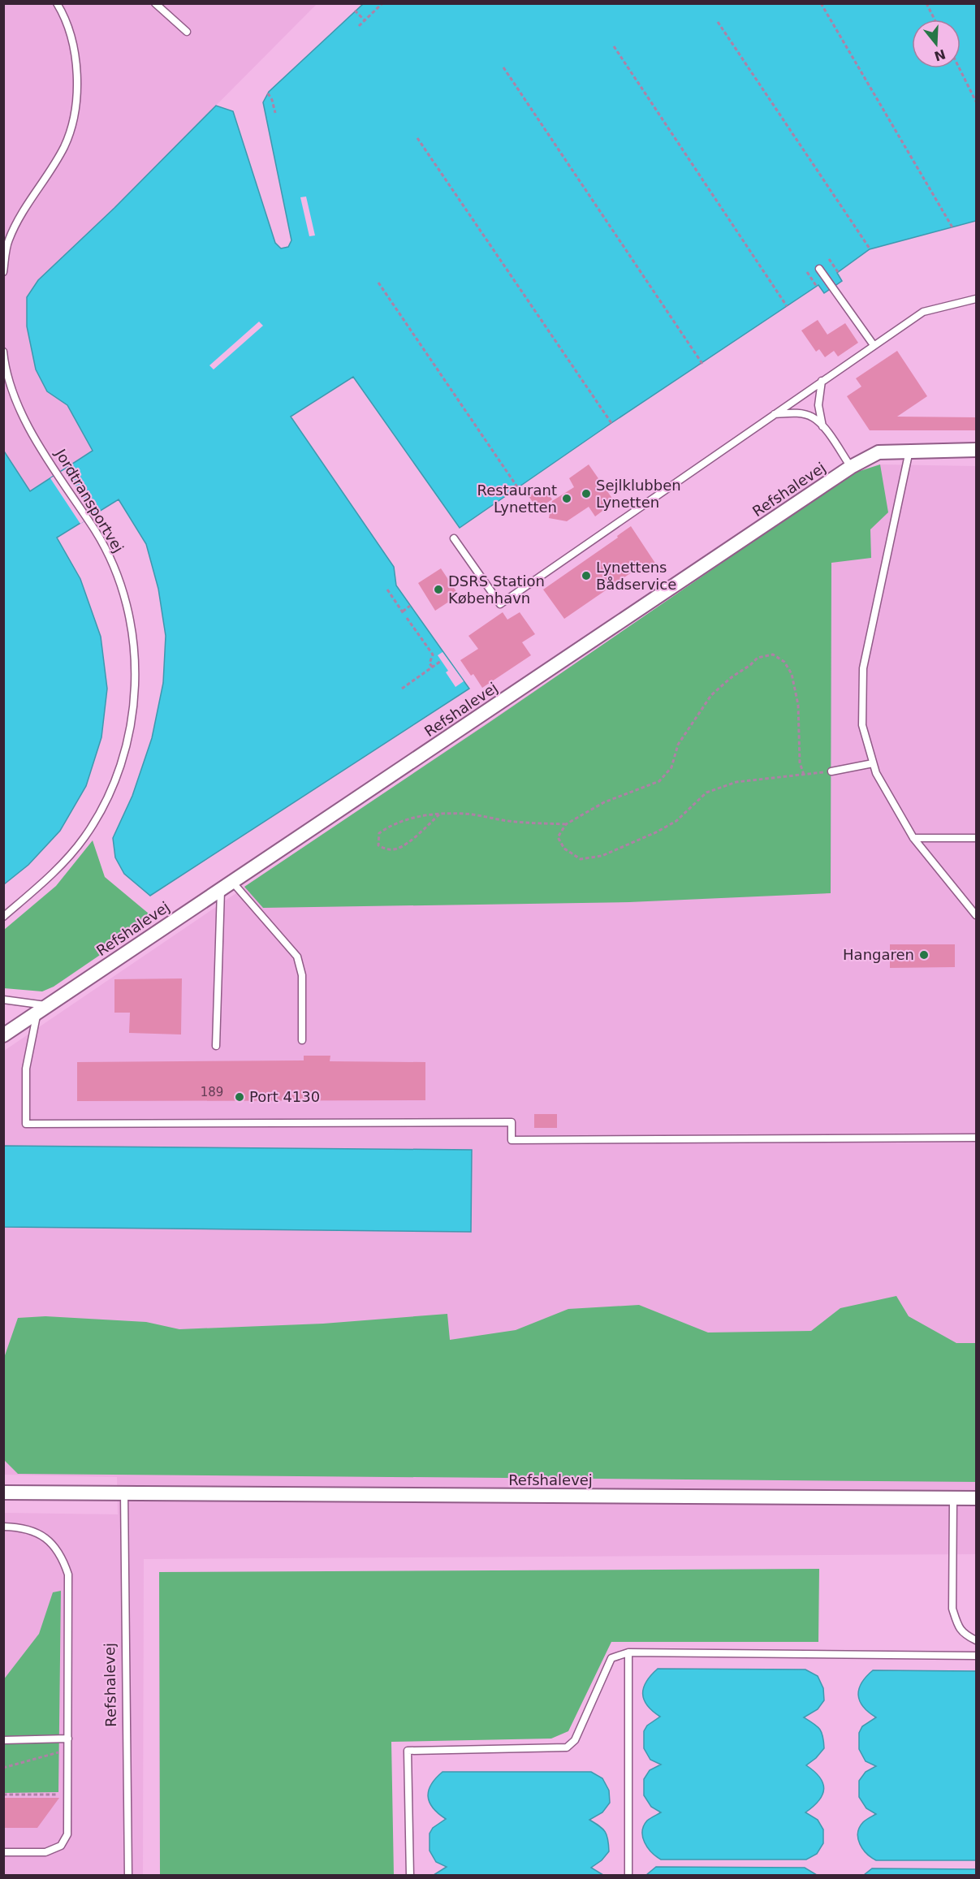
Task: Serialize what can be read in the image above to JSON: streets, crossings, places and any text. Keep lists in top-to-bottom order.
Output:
{
  "streets": {
    "street": ["Refshalevej"],
    "lane": ["Jordtransportvej"]
  },
  "places": [
    "Sejlklubben Lynetten",
    "Restaurant Lynetten",
    "Lynettens Bådservice",
    "DSRS Station København",
    "Hangaren",
    "Port 4130"
  ],
  "house_numbers": ["189"],
  "north": "bottom"
}
